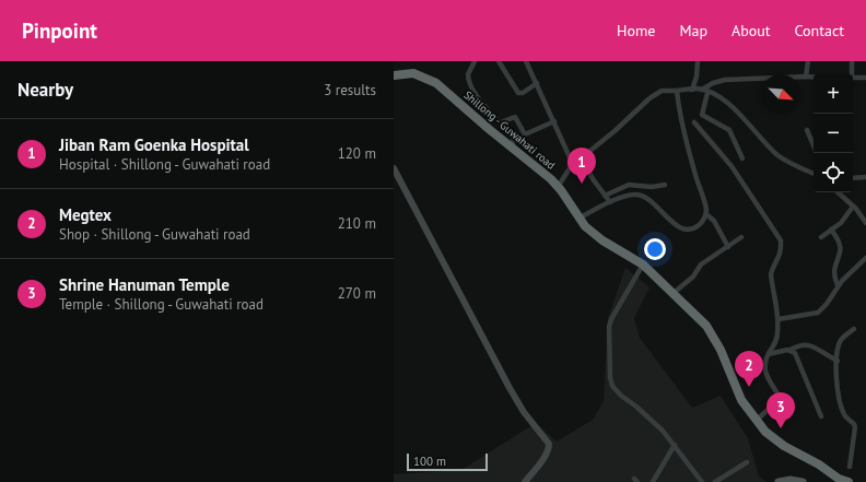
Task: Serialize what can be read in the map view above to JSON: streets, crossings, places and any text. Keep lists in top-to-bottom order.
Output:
{
  "streets": {
    "highway": ["Shillong - Guwahati road"]
  },
  "scale_bar": "100 m",
  "north": "bottom right",
  "page": {
    "header": "Pinpoint",
    "nav": [
      "Home",
      "Map",
      "About",
      "Contact"
    ],
    "heading": ["Nearby", "3 results"],
    "map_buttons": ["+", "−"],
    "list": [
      {
        "mark": "1",
        "name": "Jiban Ram Goenka Hospital",
        "note": "Hospital · Shillong - Guwahati road",
        "value": "120 m"
      },
      {
        "mark": "2",
        "name": "Megtex",
        "note": "Shop · Shillong - Guwahati road",
        "value": "210 m"
      },
      {
        "mark": "3",
        "name": "Shrine Hanuman Temple",
        "note": "Temple · Shillong - Guwahati road",
        "value": "270 m"
      }
    ],
    "pins": ["1", "2", "3"],
    "scale": "100 m"
  }
}
